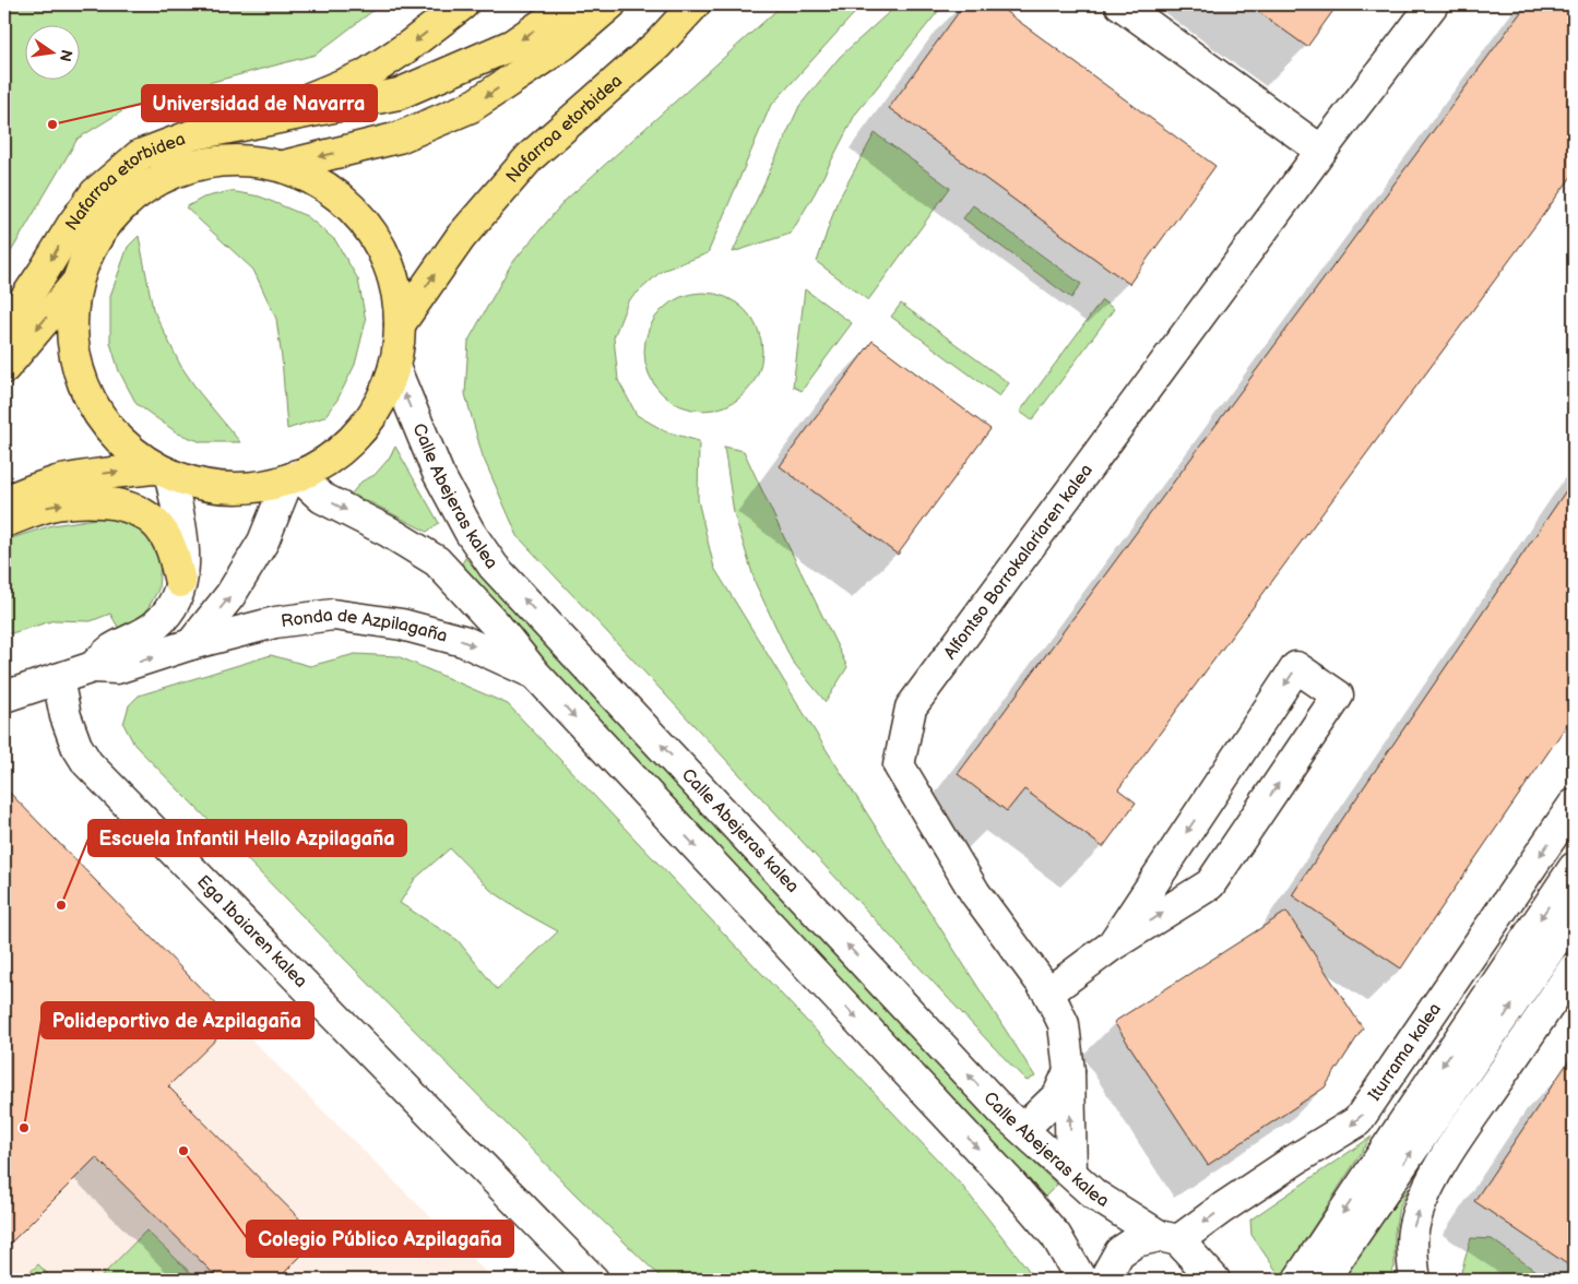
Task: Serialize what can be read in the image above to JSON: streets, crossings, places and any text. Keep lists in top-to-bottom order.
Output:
{
  "streets": {
    "main road": ["Nafarroa etorbidea"],
    "street": [
      "Calle Abejeras kalea",
      "Alfontso Borrokalariaren kalea",
      "Ronda de Azpilagaña",
      "Ega Ibaiaren kalea",
      "Iturrama kalea"
    ]
  },
  "crossings": [
    ["Calle Abejeras kalea", "Alfontso Borrokalariaren kalea"],
    ["Calle Abejeras kalea", "Iturrama kalea"],
    ["Ronda de Azpilagaña", "Ega Ibaiaren kalea"]
  ],
  "one_way": ["Ronda de Azpilagaña"],
  "places": [
    "Universidad de Navarra",
    "Escuela Infantil Hello Azpilagaña",
    "Polideportivo de Azpilagaña",
    "Colegio Público Azpilagaña"
  ],
  "north": "right"
}
